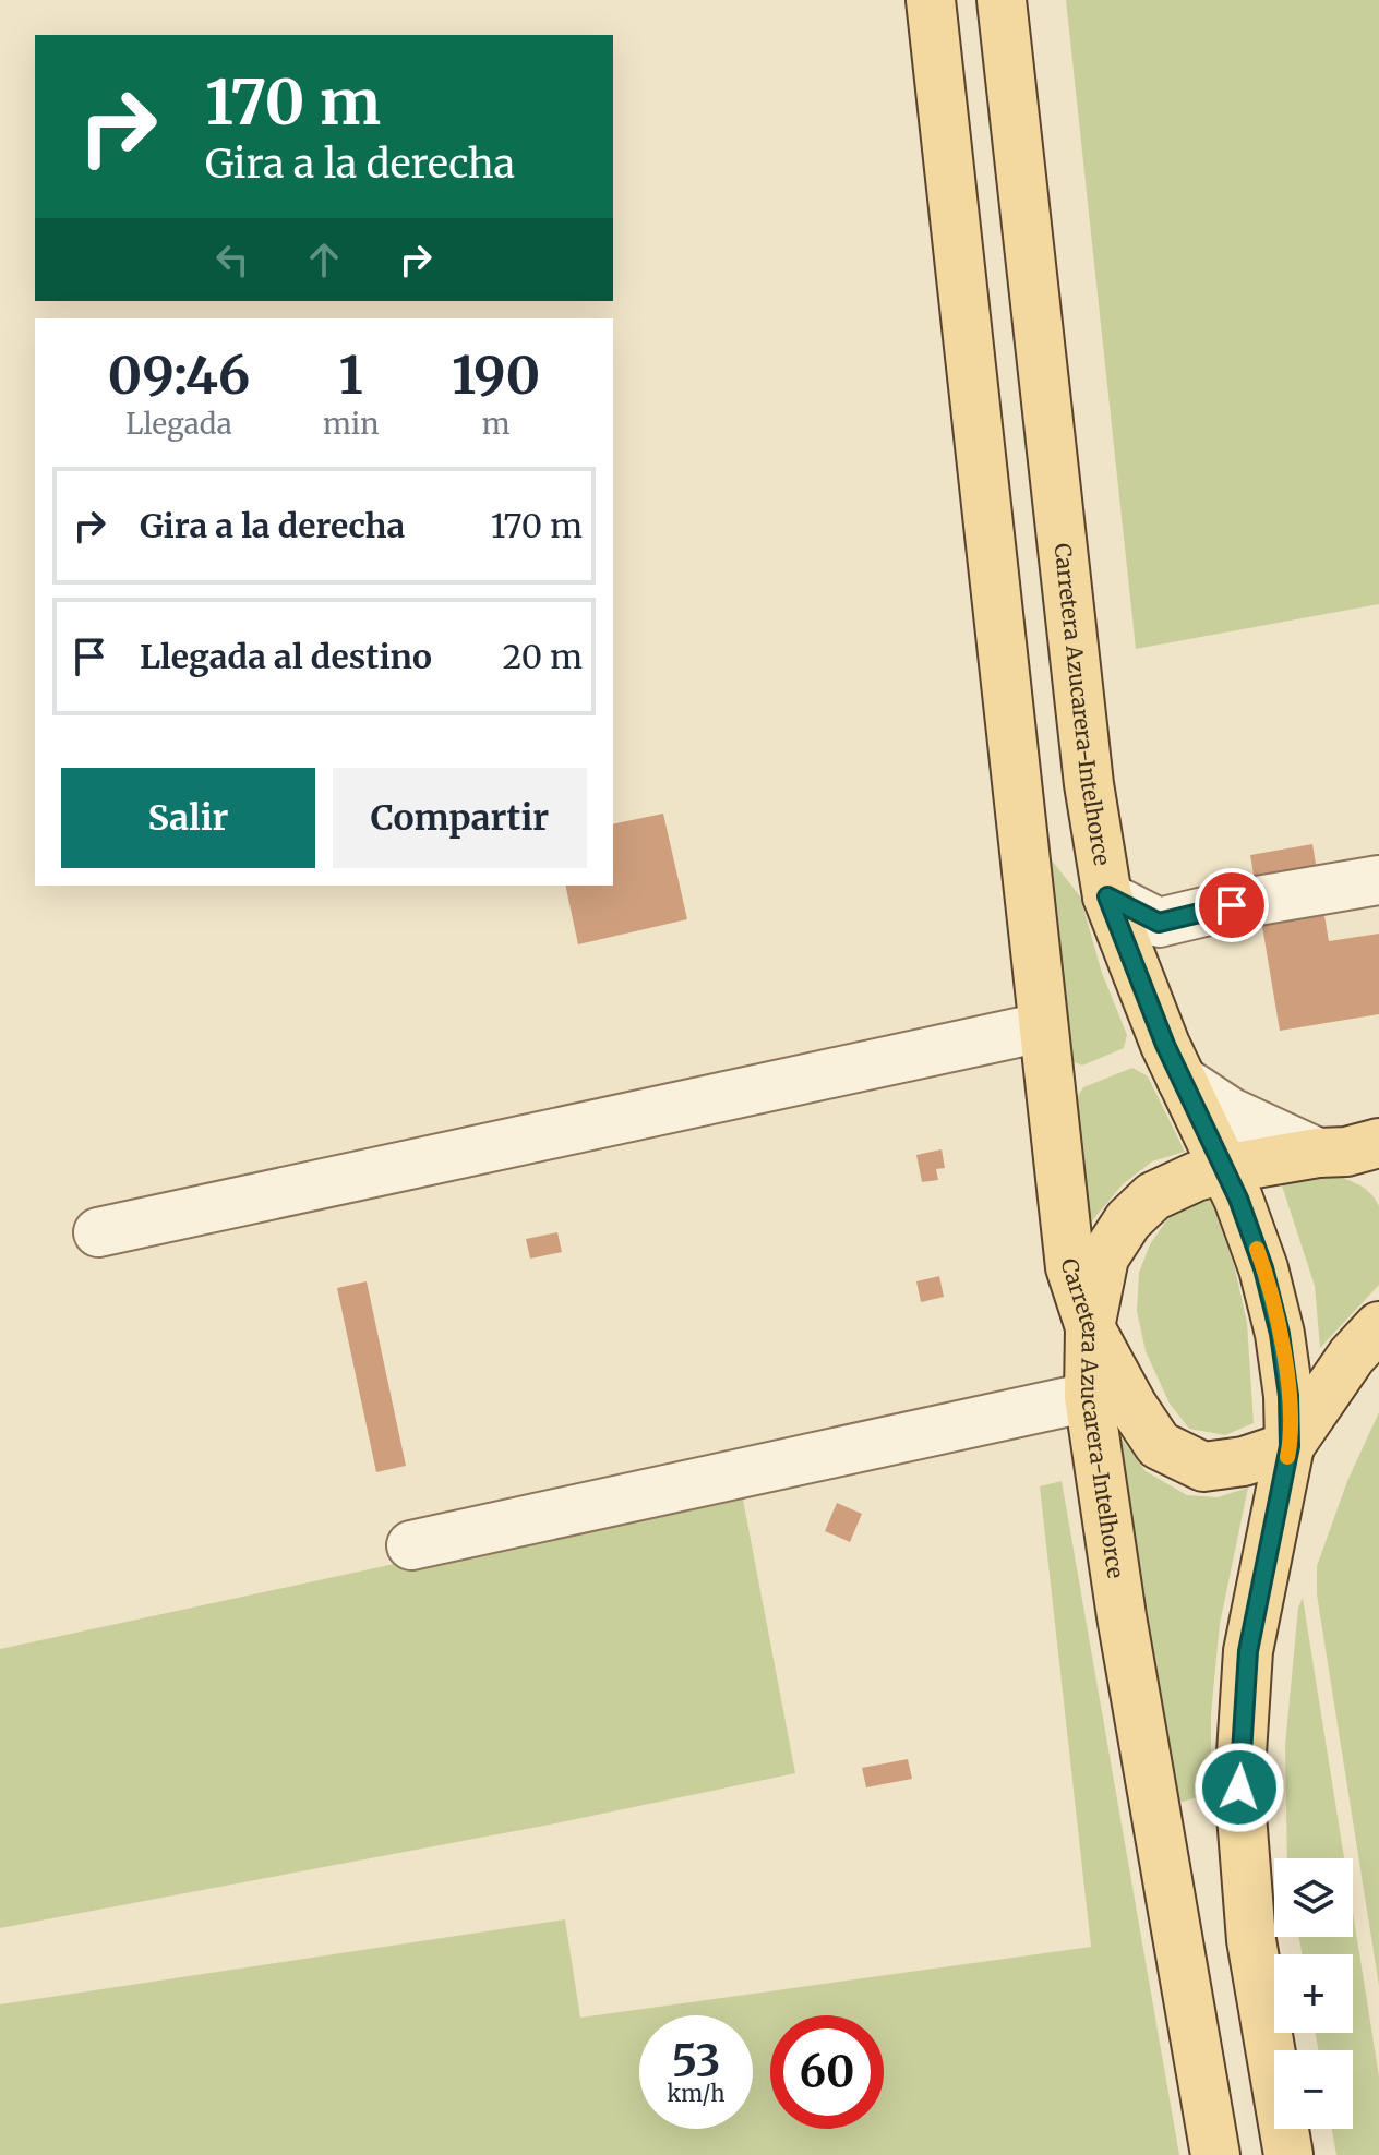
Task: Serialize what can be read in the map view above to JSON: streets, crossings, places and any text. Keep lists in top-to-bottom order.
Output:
{
  "streets": {
    "main road": ["Carretera Azucarera-Intelhorce"]
  },
  "page": {
    "turn": ["170 m", "Gira a la derecha"],
    "eta": [
      "09:46",
      "Llegada",
      "1",
      "min",
      "190",
      "m"
    ],
    "list": [
      {
        "name": "Gira a la derecha",
        "value": "170 m"
      },
      {
        "name": "Llegada al destino",
        "value": "20 m"
      }
    ],
    "buttons": ["Salir", "Compartir"],
    "map_buttons": ["+", "−"],
    "speed": "53 km/h",
    "limit": "60"
  }
}
